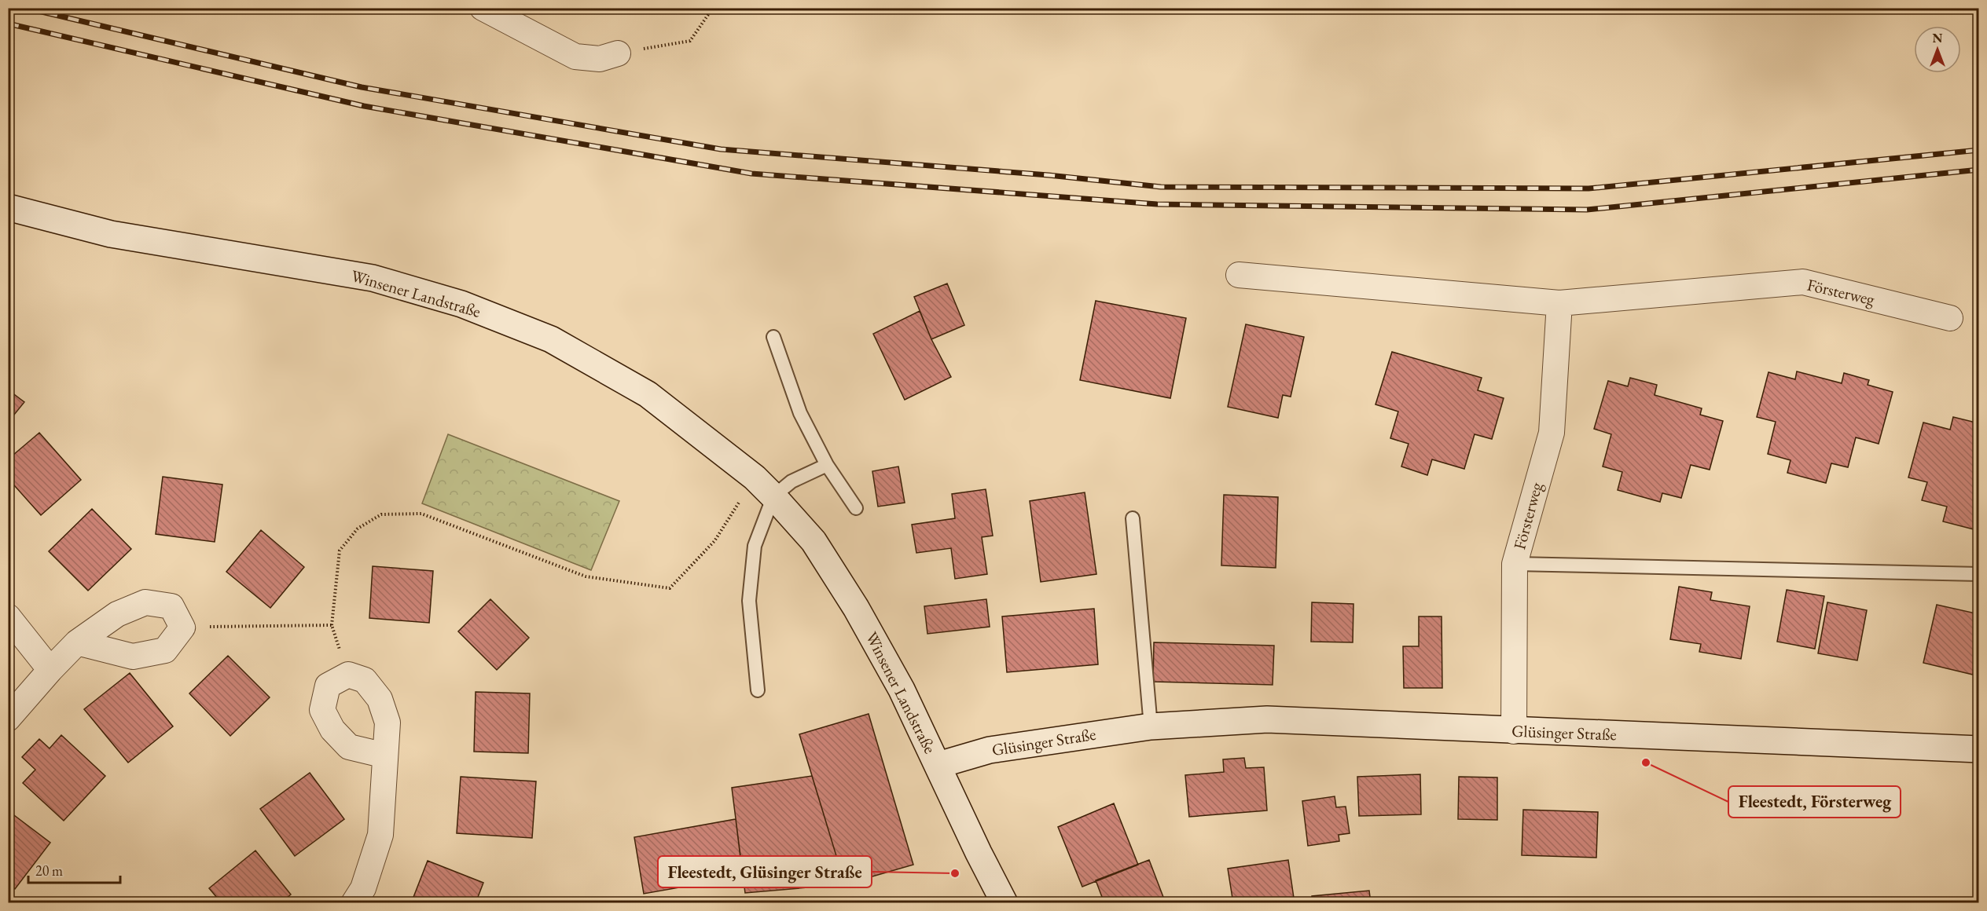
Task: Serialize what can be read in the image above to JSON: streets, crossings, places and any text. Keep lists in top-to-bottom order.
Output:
{
  "streets": {
    "street": ["Försterweg", "Winsener Landstraße", "Glüsinger Straße"]
  },
  "crossings": [
    ["Försterweg", "Glüsinger Straße"],
    ["Winsener Landstraße", "Glüsinger Straße"]
  ],
  "places": ["Fleestedt, Försterweg", "Fleestedt, Glüsinger Straße"],
  "scale_bar": "20 m",
  "north": "top"
}
